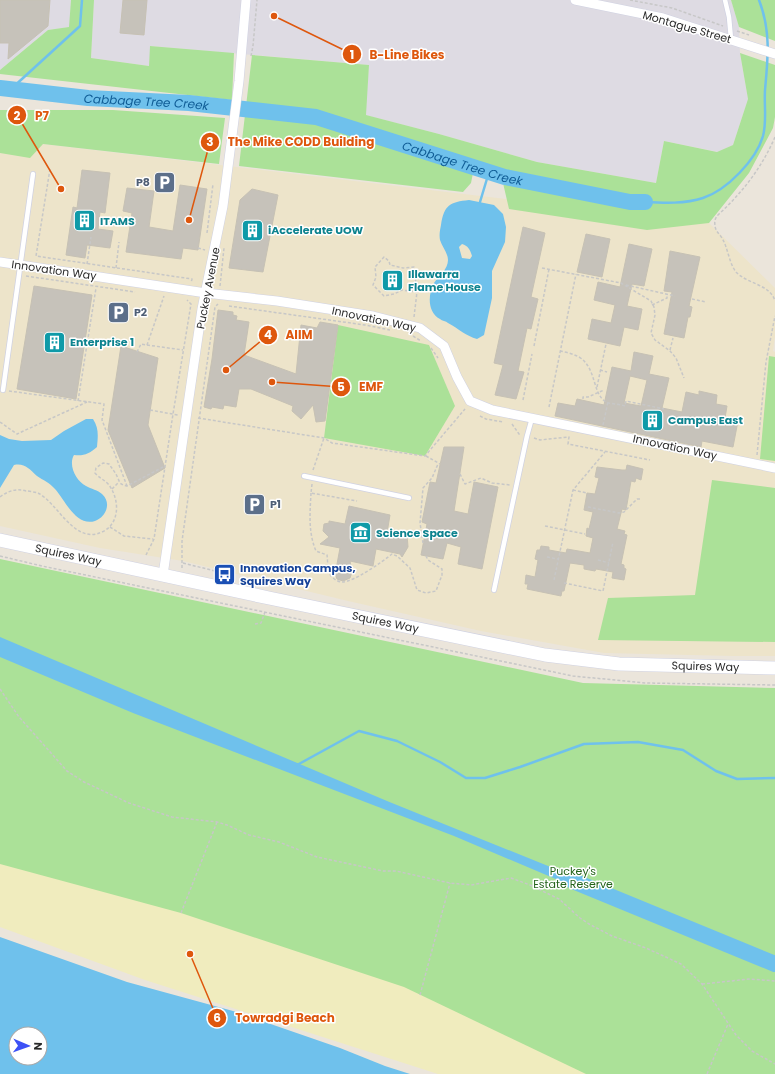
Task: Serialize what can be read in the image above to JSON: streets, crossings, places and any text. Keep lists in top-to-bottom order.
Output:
{
  "streets": {
    "main road": ["Squires Way"],
    "street": ["Montague Street", "Innovation Way", "Puckey Avenue"]
  },
  "crossings": [
    ["Innovation Way", "Puckey Avenue"],
    ["Puckey Avenue", "Squires Way"]
  ],
  "water": ["Cabbage Tree Creek"],
  "parks": ["Puckey's Estate Reserve"],
  "places": {
    "other": [
      "B-Line Bikes",
      "P7",
      "The Mike CODD Building",
      "AIIM",
      "EMF",
      "Towradgi Beach"
    ],
    "parking": ["P8", "P2", "P1"],
    "building": [
      "ITAMS",
      "iAccelerate UOW",
      "Illawarra Flame House",
      "Enterprise 1",
      "Campus East"
    ],
    "museum": ["Science Space"],
    "bus stop": ["Innovation Campus, Squires Way"]
  },
  "north": "right"
}
